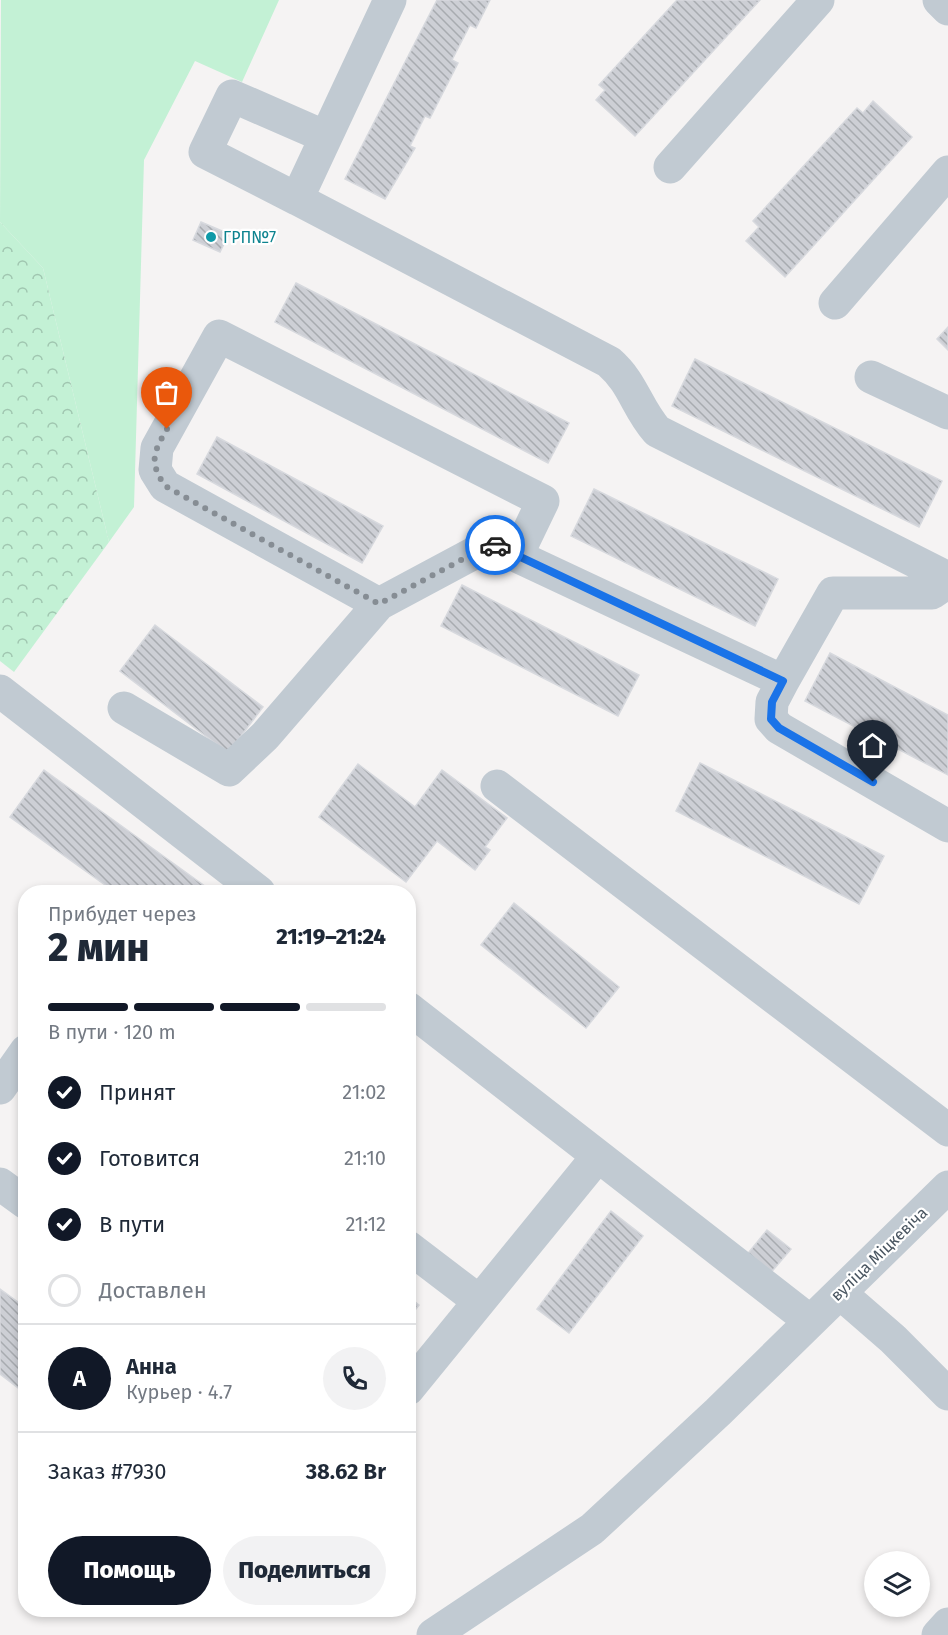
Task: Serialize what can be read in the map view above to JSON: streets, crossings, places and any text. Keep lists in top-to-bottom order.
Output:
{
  "streets": {
    "street": ["вуліца Міцкевіча"]
  },
  "places": ["ГРП№7"],
  "page": {
    "heading": ["2 мин", "Прибудет через", "21:19–21:24"],
    "panel": [
      "Анна",
      "Курьер · 4.7",
      "Заказ #7930",
      "38.62 Br"
    ],
    "bar": "В пути · 120 m",
    "list": [
      ["Принят", "21:02"],
      ["Готовится", "21:10"],
      ["В пути", "21:12"],
      "Доставлен"
    ],
    "round": "А",
    "buttons": ["Помощь", "Поделиться"]
  }
}
